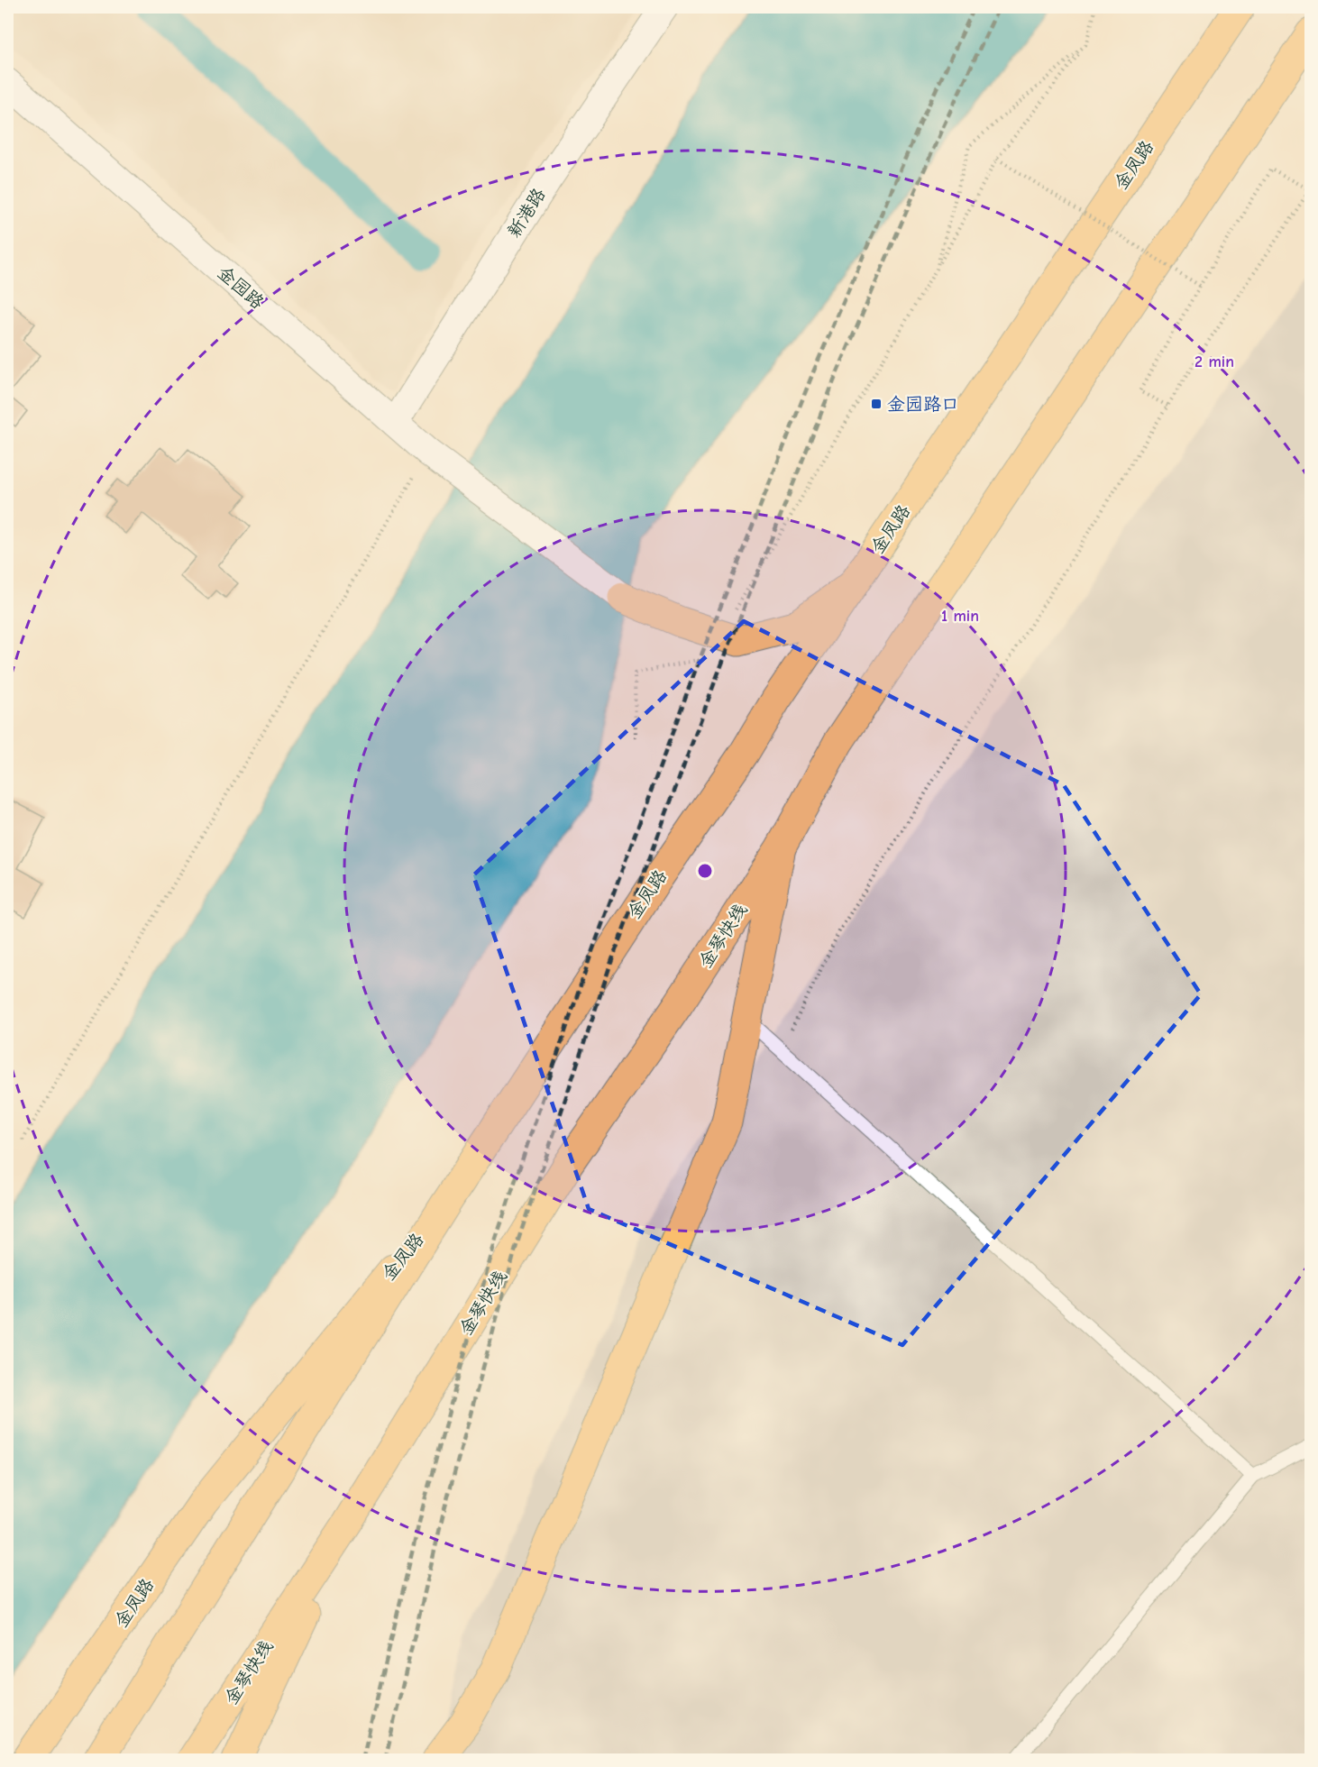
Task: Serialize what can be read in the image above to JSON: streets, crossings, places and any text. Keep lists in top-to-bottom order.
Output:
{
  "streets": {
    "main road": ["金凤路", "金琴快线"],
    "street": ["新港路", "金园路"]
  },
  "crossings": [
    ["新港路", "金园路"]
  ],
  "places": {
    "transit": ["金园路口"]
  },
  "rings": ["2 min", "1 min"]
}
